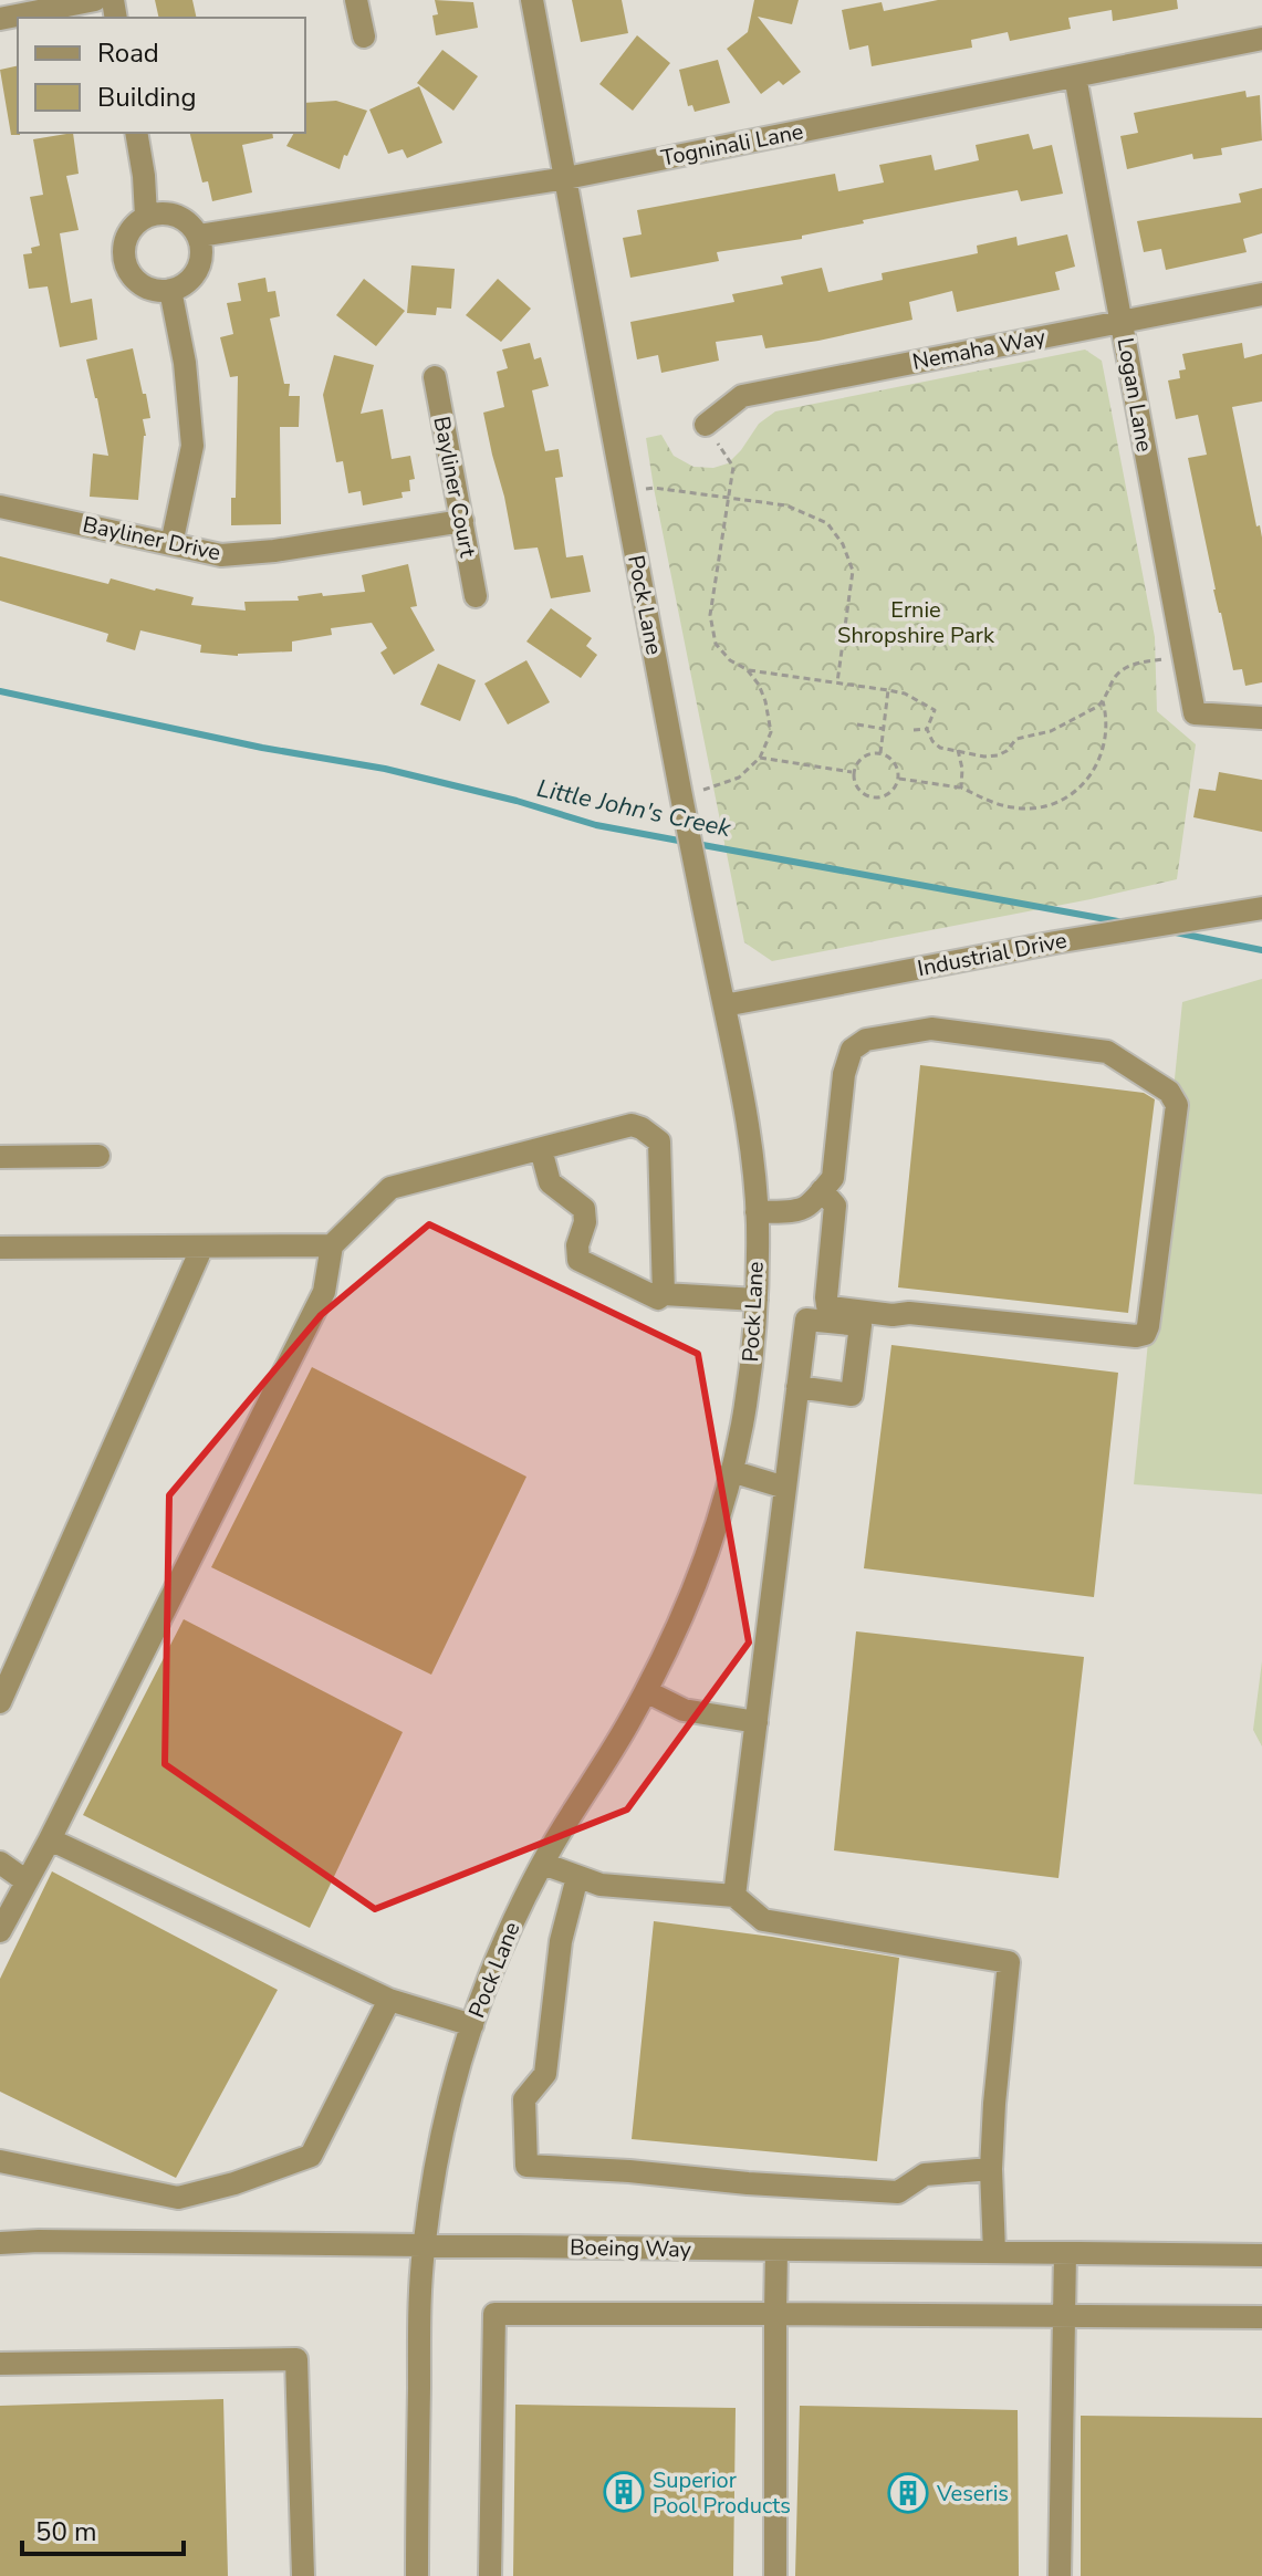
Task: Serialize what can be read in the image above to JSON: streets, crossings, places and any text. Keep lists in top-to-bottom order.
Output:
{
  "streets": {
    "street": [
      "Togninali Lane",
      "Nemaha Way",
      "Logan Lane",
      "Bayliner Court",
      "Bayliner Drive",
      "Pock Lane",
      "Industrial Drive",
      "Boeing Way"
    ]
  },
  "crossings": [
    ["Togninali Lane", "Logan Lane"],
    ["Togninali Lane", "Pock Lane"],
    ["Nemaha Way", "Logan Lane"],
    ["Bayliner Court", "Bayliner Drive"],
    ["Pock Lane", "Industrial Drive"],
    ["Pock Lane", "Boeing Way"]
  ],
  "water": ["Little John's Creek"],
  "parks": ["Ernie Shropshire Park"],
  "places": {
    "building": ["Superior Pool Products", "Veseris"]
  },
  "legend": ["Road", "Building"],
  "scale_bar": "50 m"
}
